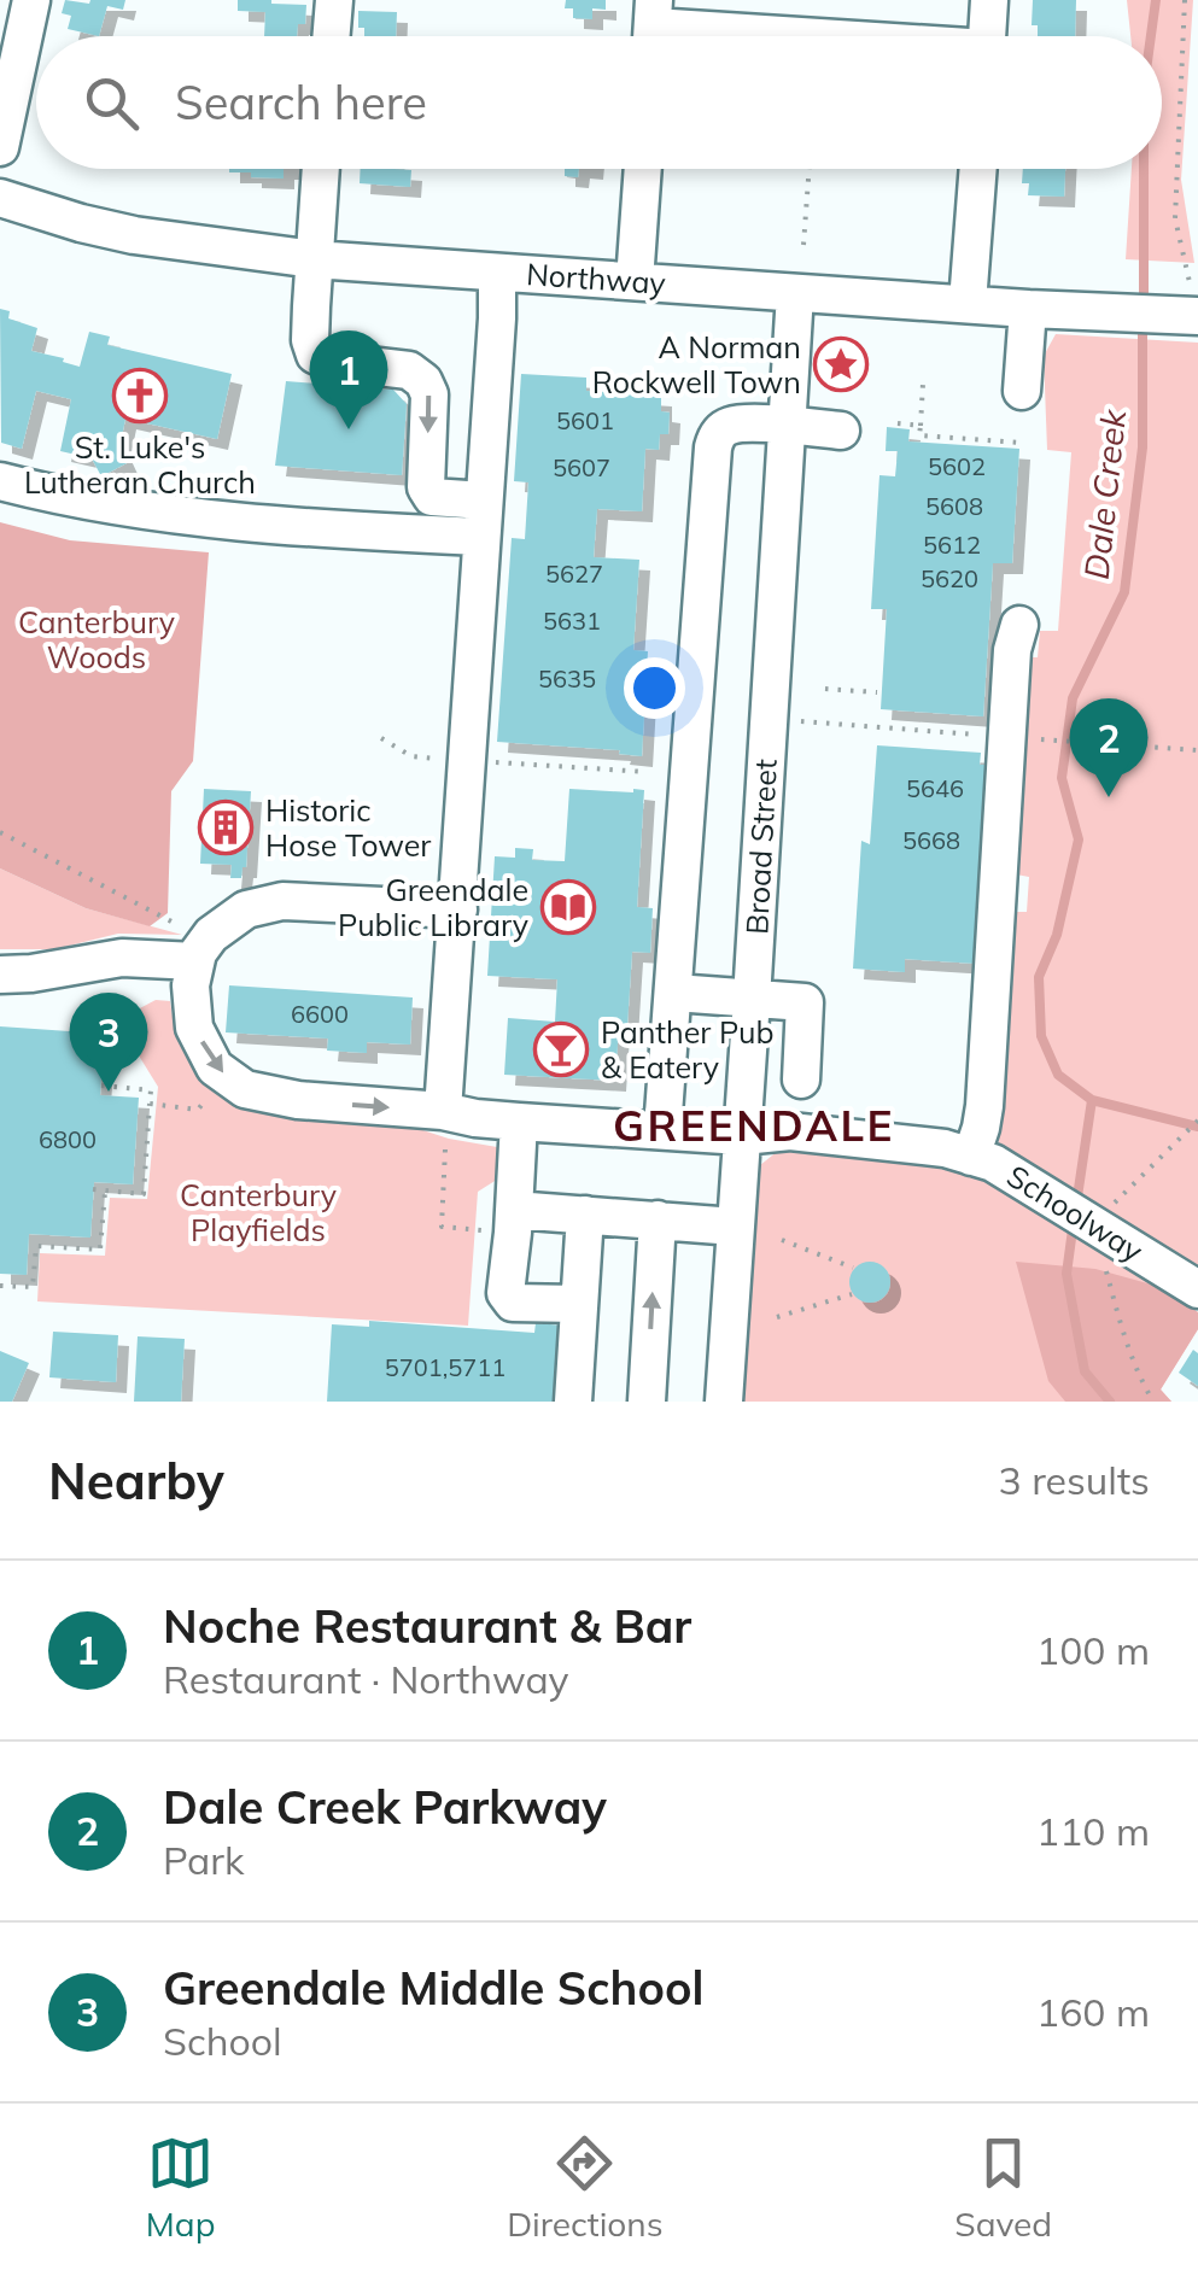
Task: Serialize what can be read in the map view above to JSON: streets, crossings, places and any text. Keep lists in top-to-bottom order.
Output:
{
  "streets": {
    "street": ["Northway", "Broad Street", "Schoolway"]
  },
  "crossings": [
    ["Northway", "Broad Street"],
    ["Broad Street", "Schoolway"]
  ],
  "districts": ["GREENDALE"],
  "water": ["Dale Creek"],
  "parks": ["Canterbury Woods", "Canterbury Playfields"],
  "places": {
    "place": ["A Norman Rockwell Town"],
    "church": ["St. Luke's Lutheran Church"],
    "building": ["Historic Hose Tower"],
    "library": ["Greendale Public Library"],
    "bar": ["Panther Pub & Eatery"]
  },
  "house_numbers": [
    "5601",
    "5602",
    "5607",
    "5608",
    "5612",
    "5627",
    "5620",
    "5631",
    "5635",
    "5646",
    "5668",
    "6600",
    "6800",
    "5701,5711"
  ],
  "page": {
    "search": "Search here",
    "pins": ["1", "2", "3"],
    "heading": ["Nearby", "3 results"],
    "list": [
      {
        "mark": "1",
        "name": "Noche Restaurant & Bar",
        "note": "Restaurant · Northway",
        "value": "100 m"
      },
      {
        "mark": "2",
        "name": "Dale Creek Parkway",
        "note": "Park",
        "value": "110 m"
      },
      {
        "mark": "3",
        "name": "Greendale Middle School",
        "note": "School",
        "value": "160 m"
      }
    ],
    "nav": ["Map", "Directions", "Saved"]
  }
}
